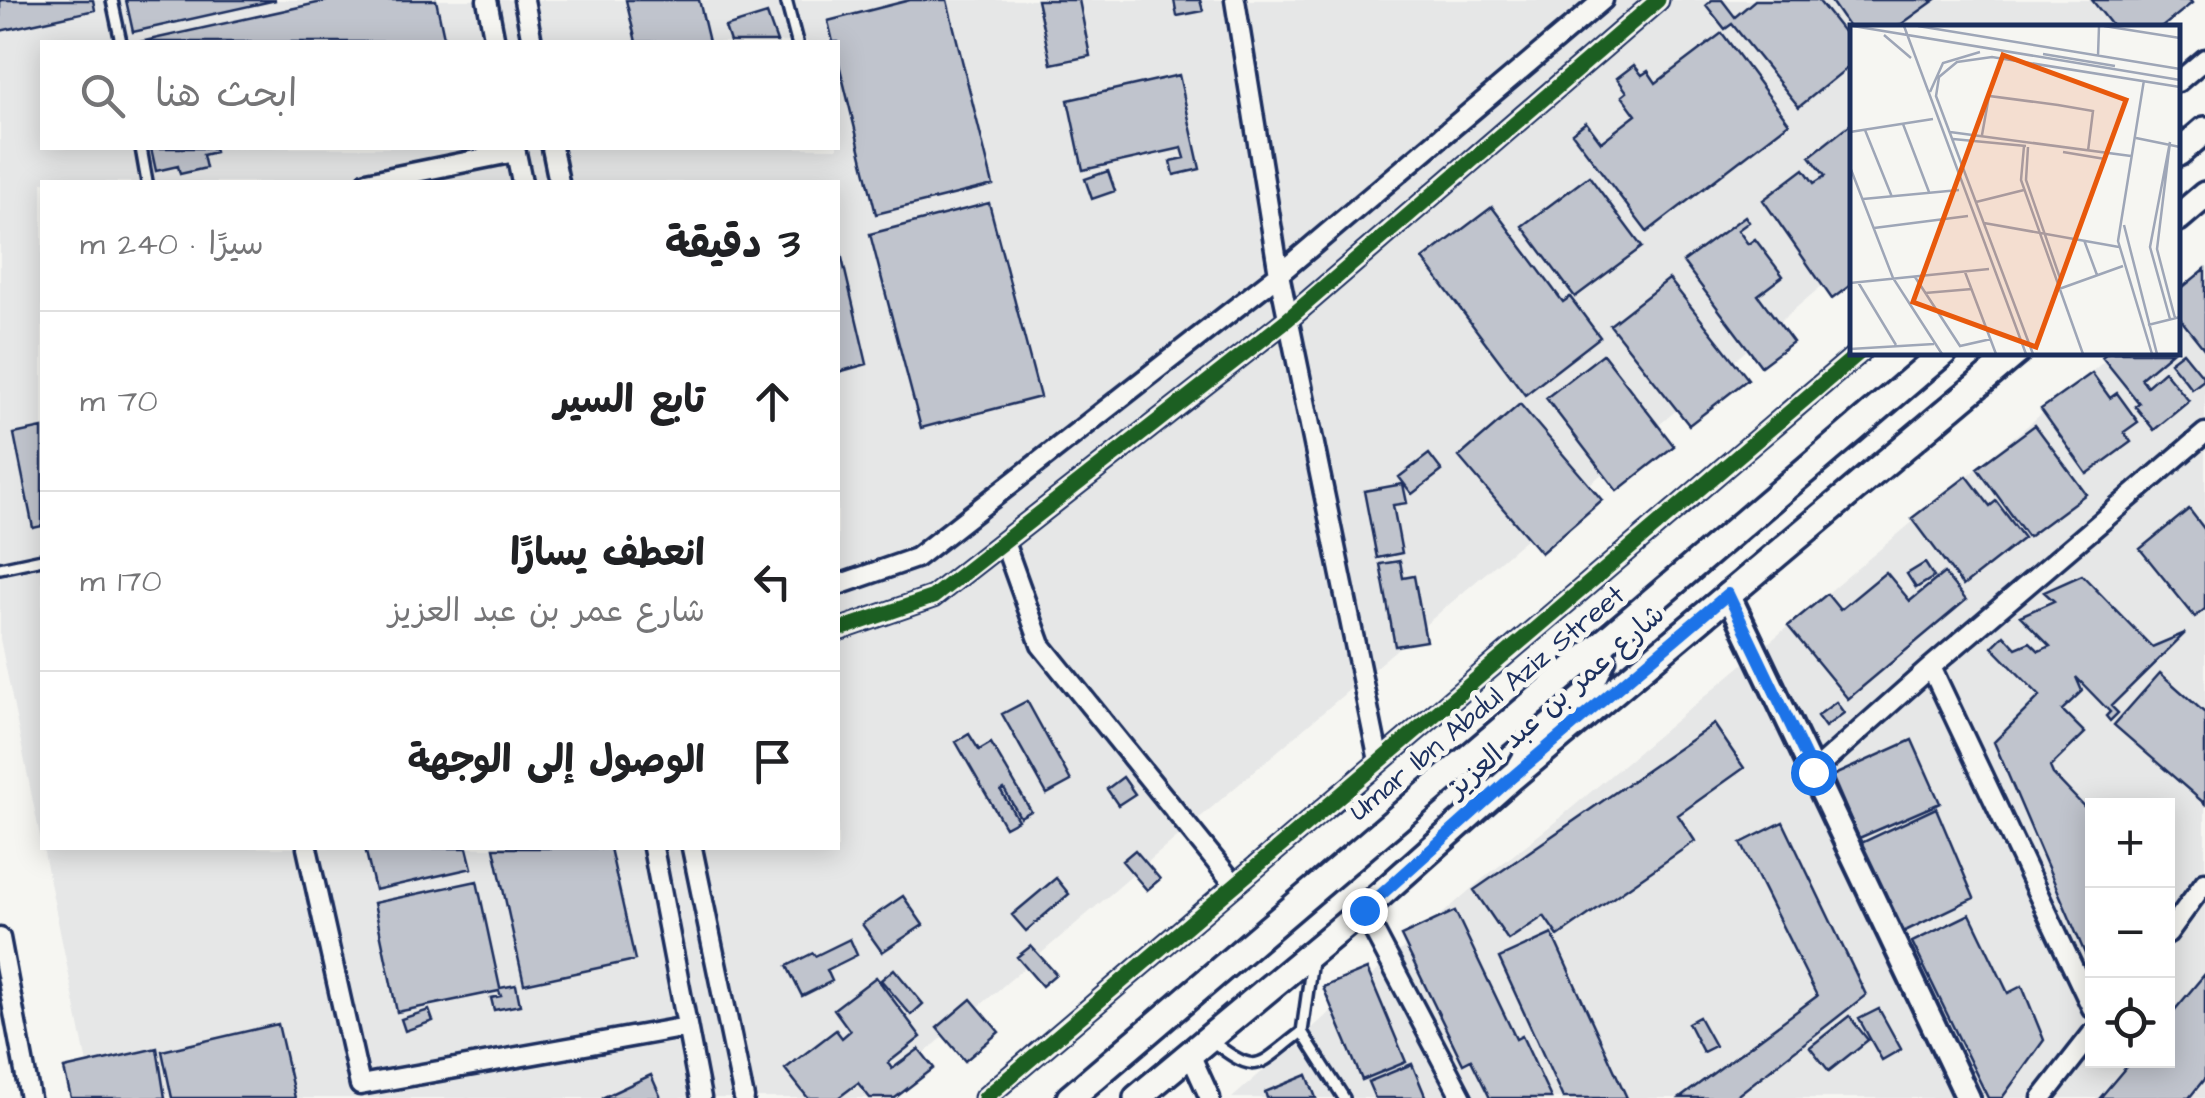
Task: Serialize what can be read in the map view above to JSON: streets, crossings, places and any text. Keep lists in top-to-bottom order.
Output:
{
  "streets": {
    "main road": ["شارع عمر بن عبد العزيز", "Umar Ibn Abdul Aziz Street"]
  },
  "page": {
    "search": "ابحث هنا",
    "heading": ["3 دقيقة", "سيرًا · 240 m"],
    "list": [
      ["تابع السير", "70 m"],
      ["انعطف يسارًا", "شارع عمر بن عبد العزيز", "170 m"],
      "الوصول إلى الوجهة"
    ],
    "map_buttons": ["+", "−"]
  }
}
